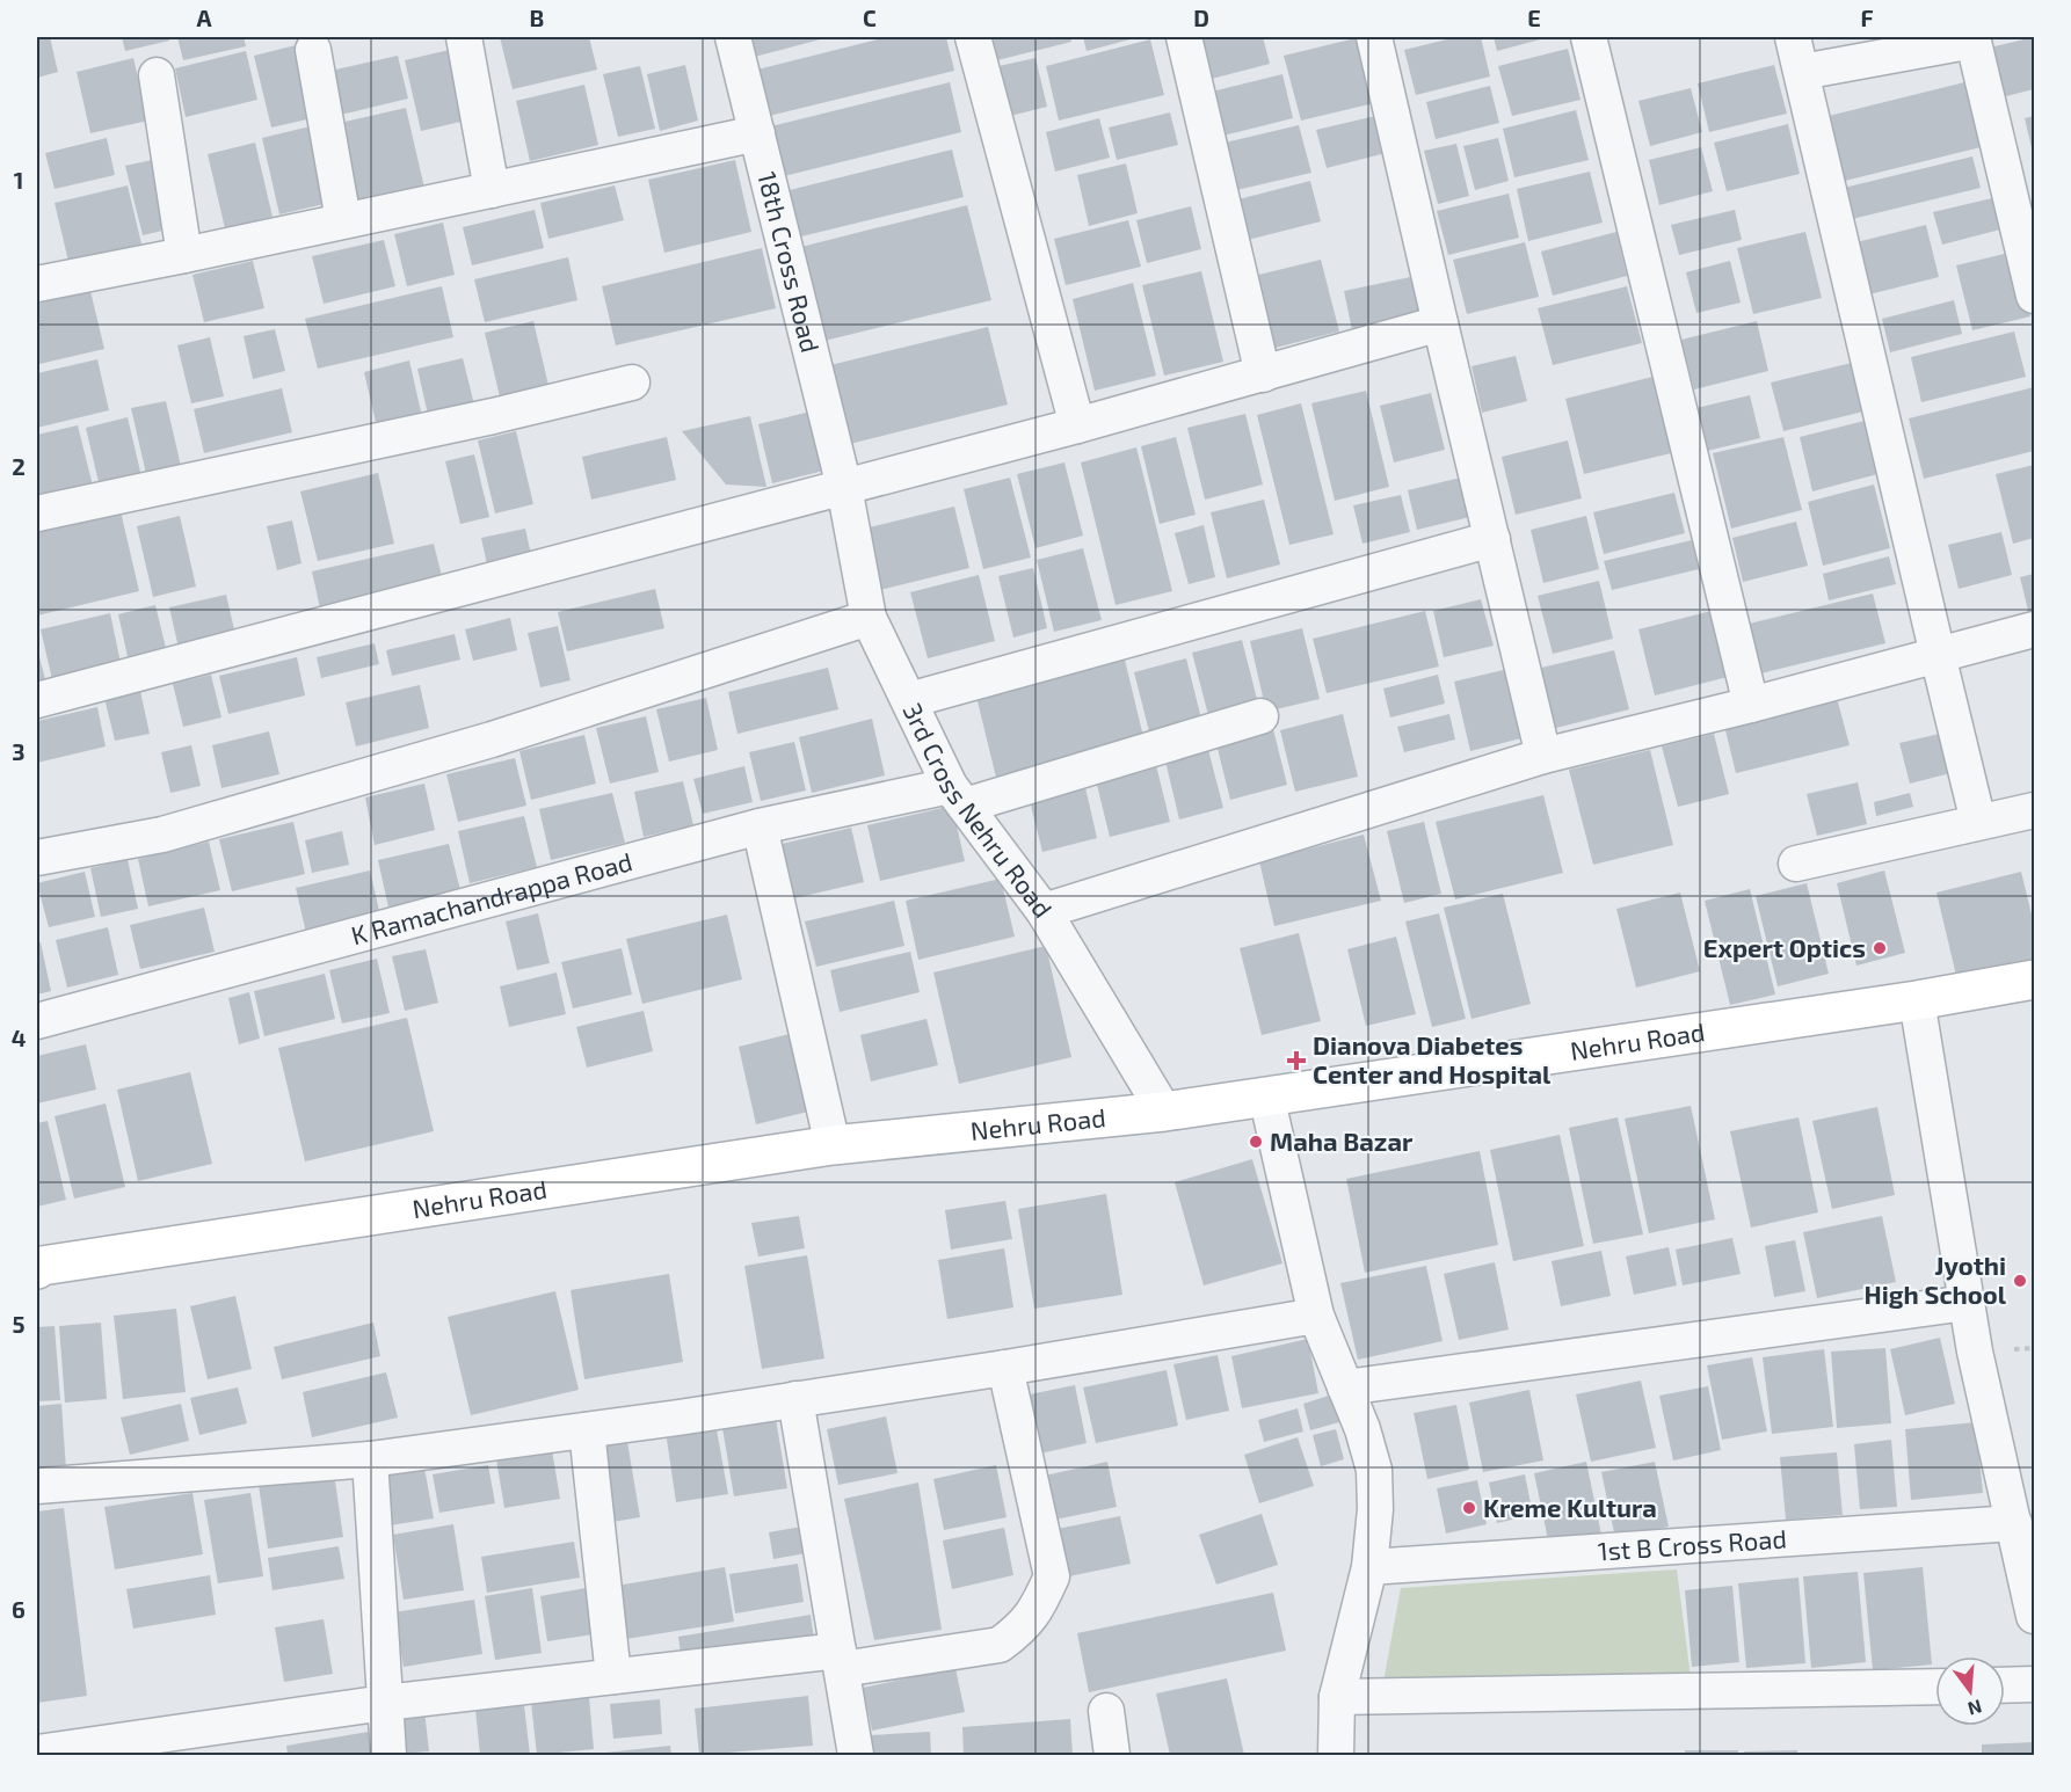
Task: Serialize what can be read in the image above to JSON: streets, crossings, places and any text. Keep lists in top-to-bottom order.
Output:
{
  "streets": {
    "main road": ["Nehru Road"],
    "street": [
      "18th Cross Road",
      "3rd Cross Nehru Road",
      "K Ramachandrappa Road",
      "1st B Cross Road"
    ]
  },
  "crossings": [
    ["18th Cross Road", "3rd Cross Nehru Road"],
    ["3rd Cross Nehru Road", "K Ramachandrappa Road"],
    ["3rd Cross Nehru Road", "Nehru Road"]
  ],
  "places": {
    "other": [
      "Expert Optics",
      "Maha Bazar",
      "Jyothi High School",
      "Kreme Kultura"
    ],
    "health": ["Dianova Diabetes Center and Hospital"]
  },
  "north": "bottom",
  "grid": {
    "columns": [
      "A",
      "B",
      "C",
      "D",
      "E",
      "F"
    ],
    "rows": [
      "1",
      "2",
      "3",
      "4",
      "5",
      "6"
    ]
  }
}
